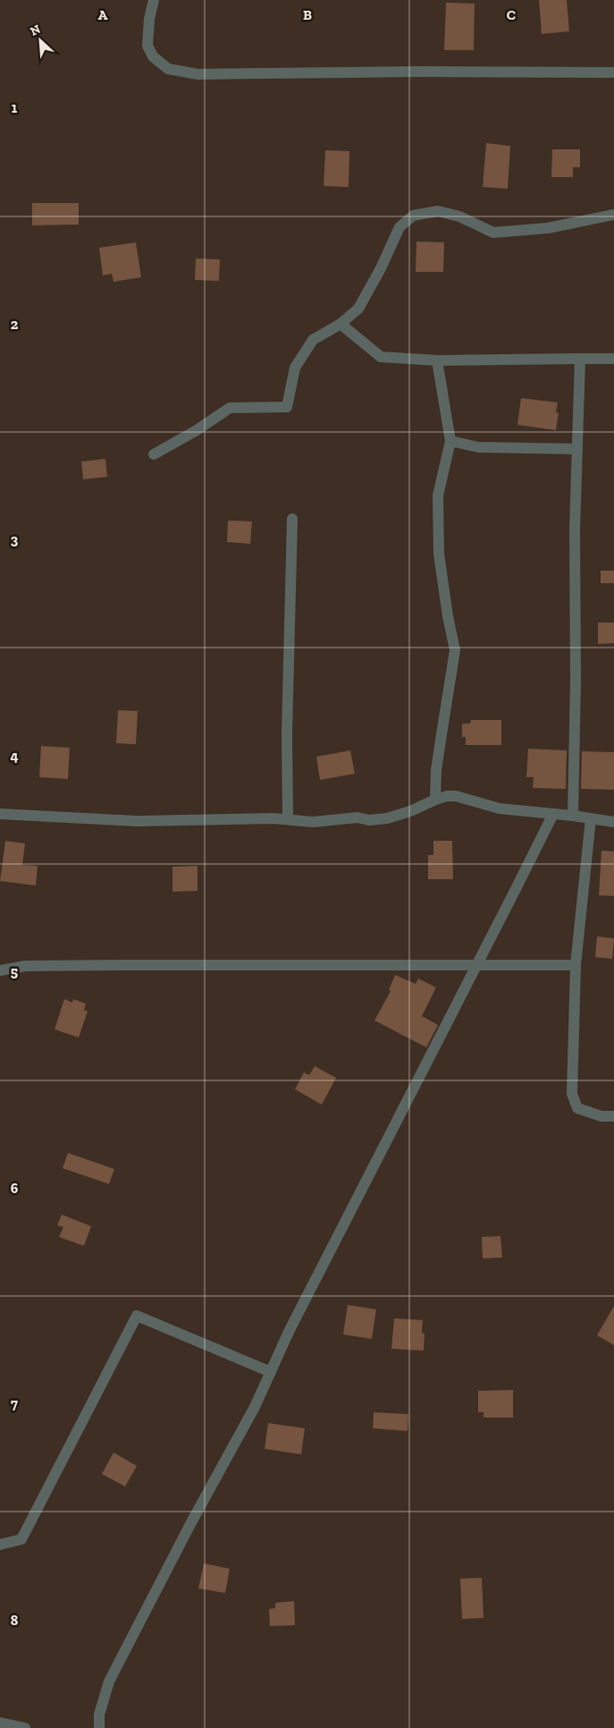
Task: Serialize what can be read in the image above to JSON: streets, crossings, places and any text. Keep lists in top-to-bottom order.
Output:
{
  "north": "top left",
  "grid": {
    "columns": ["A", "B", "C"],
    "rows": [
      "1",
      "2",
      "3",
      "4",
      "5",
      "6",
      "7",
      "8"
    ]
  }
}
